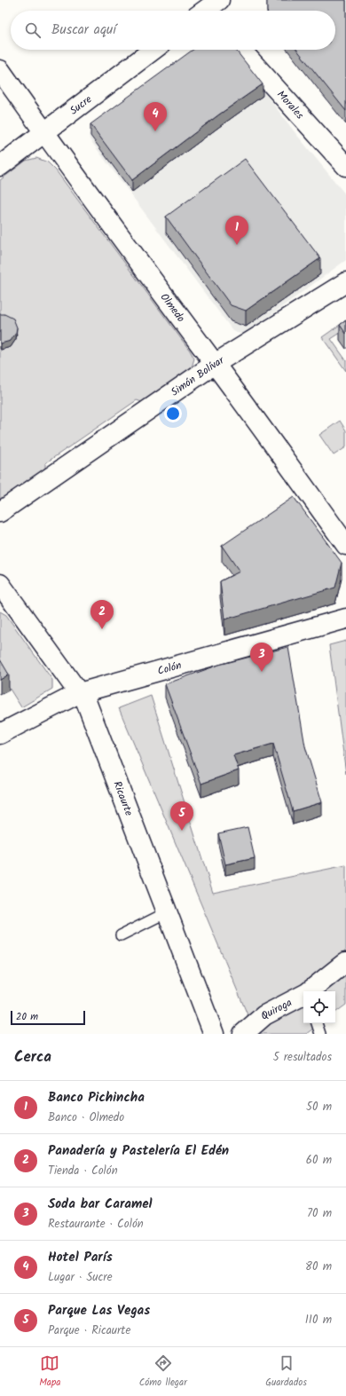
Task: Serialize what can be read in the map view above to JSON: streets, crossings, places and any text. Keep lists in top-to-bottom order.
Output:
{
  "streets": {
    "street": [
      "Sucre",
      "Morales",
      "Olmedo",
      "Simón Bolívar",
      "Colón",
      "Ricaurte",
      "Quiroga"
    ]
  },
  "crossings": [
    ["Sucre", "Olmedo"],
    ["Olmedo", "Simón Bolívar"],
    ["Colón", "Ricaurte"]
  ],
  "scale_bar": "20 m",
  "page": {
    "search": "Buscar aquí",
    "pins": [
      "4",
      "1",
      "2",
      "3",
      "5"
    ],
    "scale": "20 m",
    "heading": ["Cerca", "5 resultados"],
    "list": [
      {
        "mark": "1",
        "name": "Banco Pichincha",
        "note": "Banco · Olmedo",
        "value": "50 m"
      },
      {
        "mark": "2",
        "name": "Panadería y Pastelería El Edén",
        "note": "Tienda · Colón",
        "value": "60 m"
      },
      {
        "mark": "3",
        "name": "Soda bar Caramel",
        "note": "Restaurante · Colón",
        "value": "70 m"
      },
      {
        "mark": "4",
        "name": "Hotel París",
        "note": "Lugar · Sucre",
        "value": "80 m"
      },
      {
        "mark": "5",
        "name": "Parque Las Vegas",
        "note": "Parque · Ricaurte",
        "value": "110 m"
      }
    ],
    "nav": ["Mapa", "Cómo llegar", "Guardados"]
  }
}
